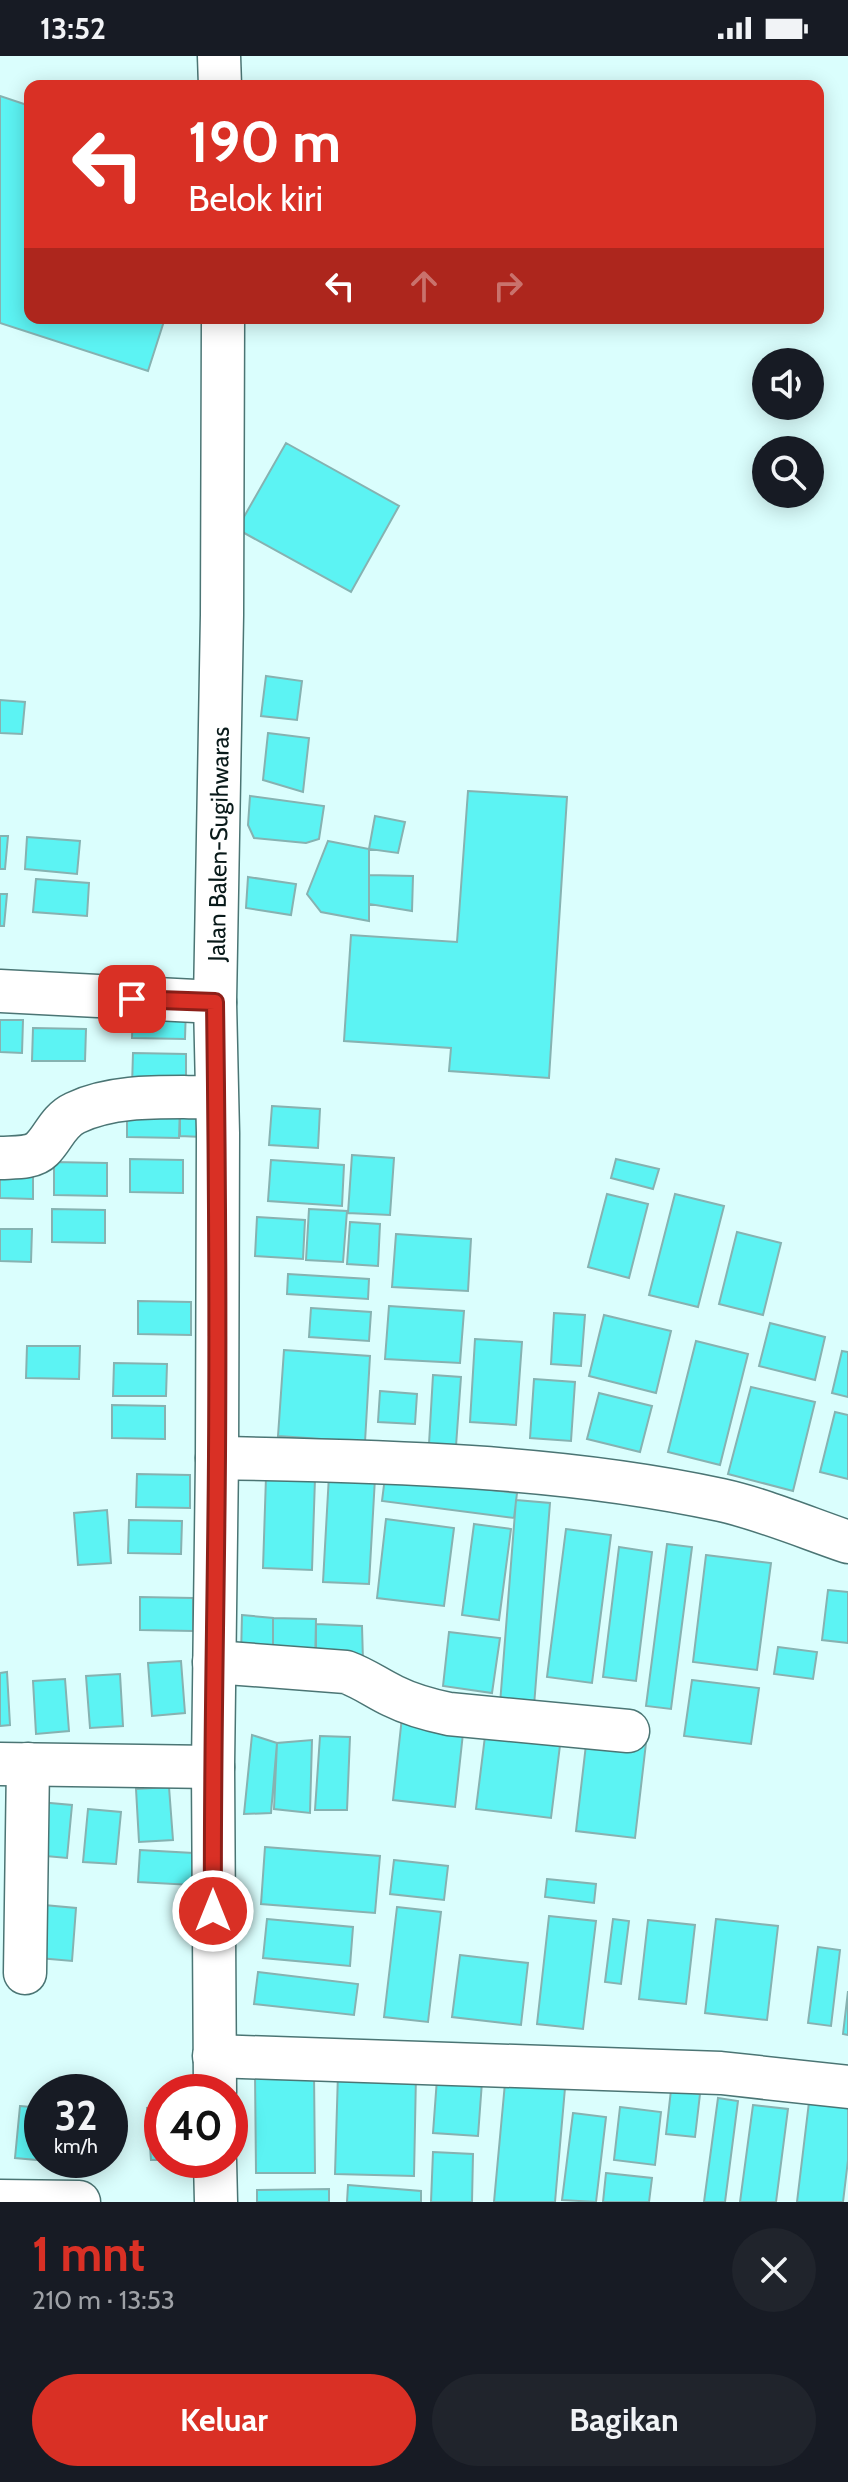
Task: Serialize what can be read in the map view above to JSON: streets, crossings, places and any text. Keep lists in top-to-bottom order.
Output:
{
  "streets": {
    "street": ["Jalan Balen-Sugihwaras"]
  },
  "page": {
    "status": "13:52",
    "turn": ["190 m", "Belok kiri"],
    "speed": "32 km/h",
    "limit": "40",
    "heading": ["1 mnt", "210 m · 13:53"],
    "buttons": ["Keluar", "Bagikan"]
  }
}
